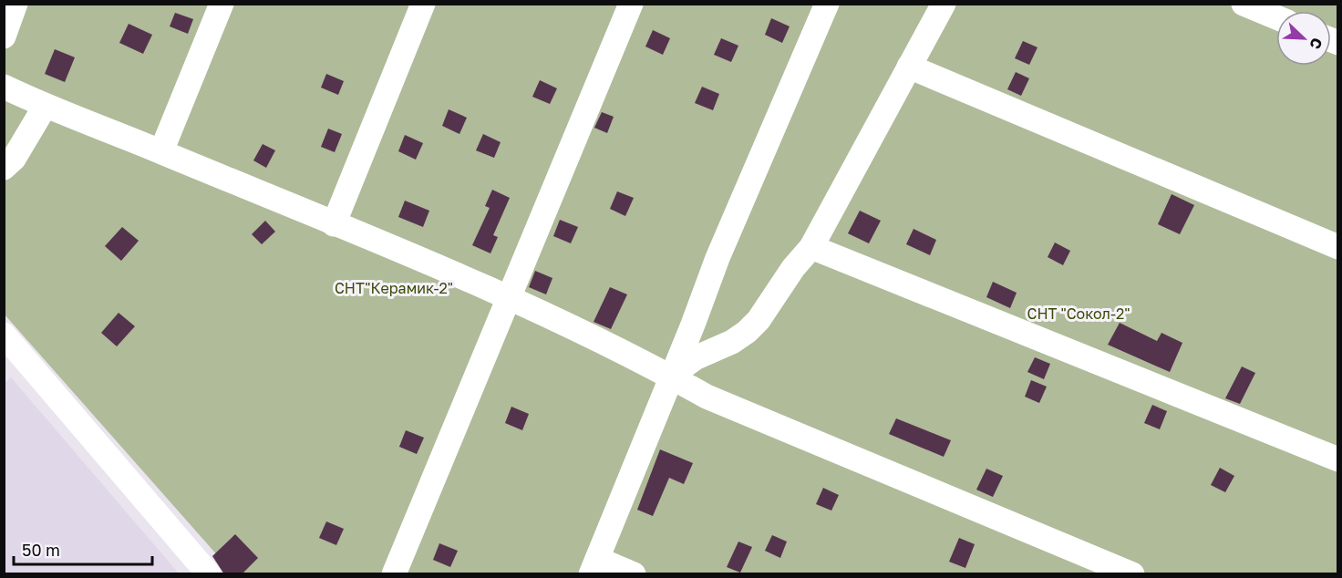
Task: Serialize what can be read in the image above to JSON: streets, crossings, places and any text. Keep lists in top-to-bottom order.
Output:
{
  "parks": ["СНТ\"Керамик-2\"", "СНТ \"Сокол-2\""],
  "scale_bar": "50 m",
  "north": "bottom right"
}
